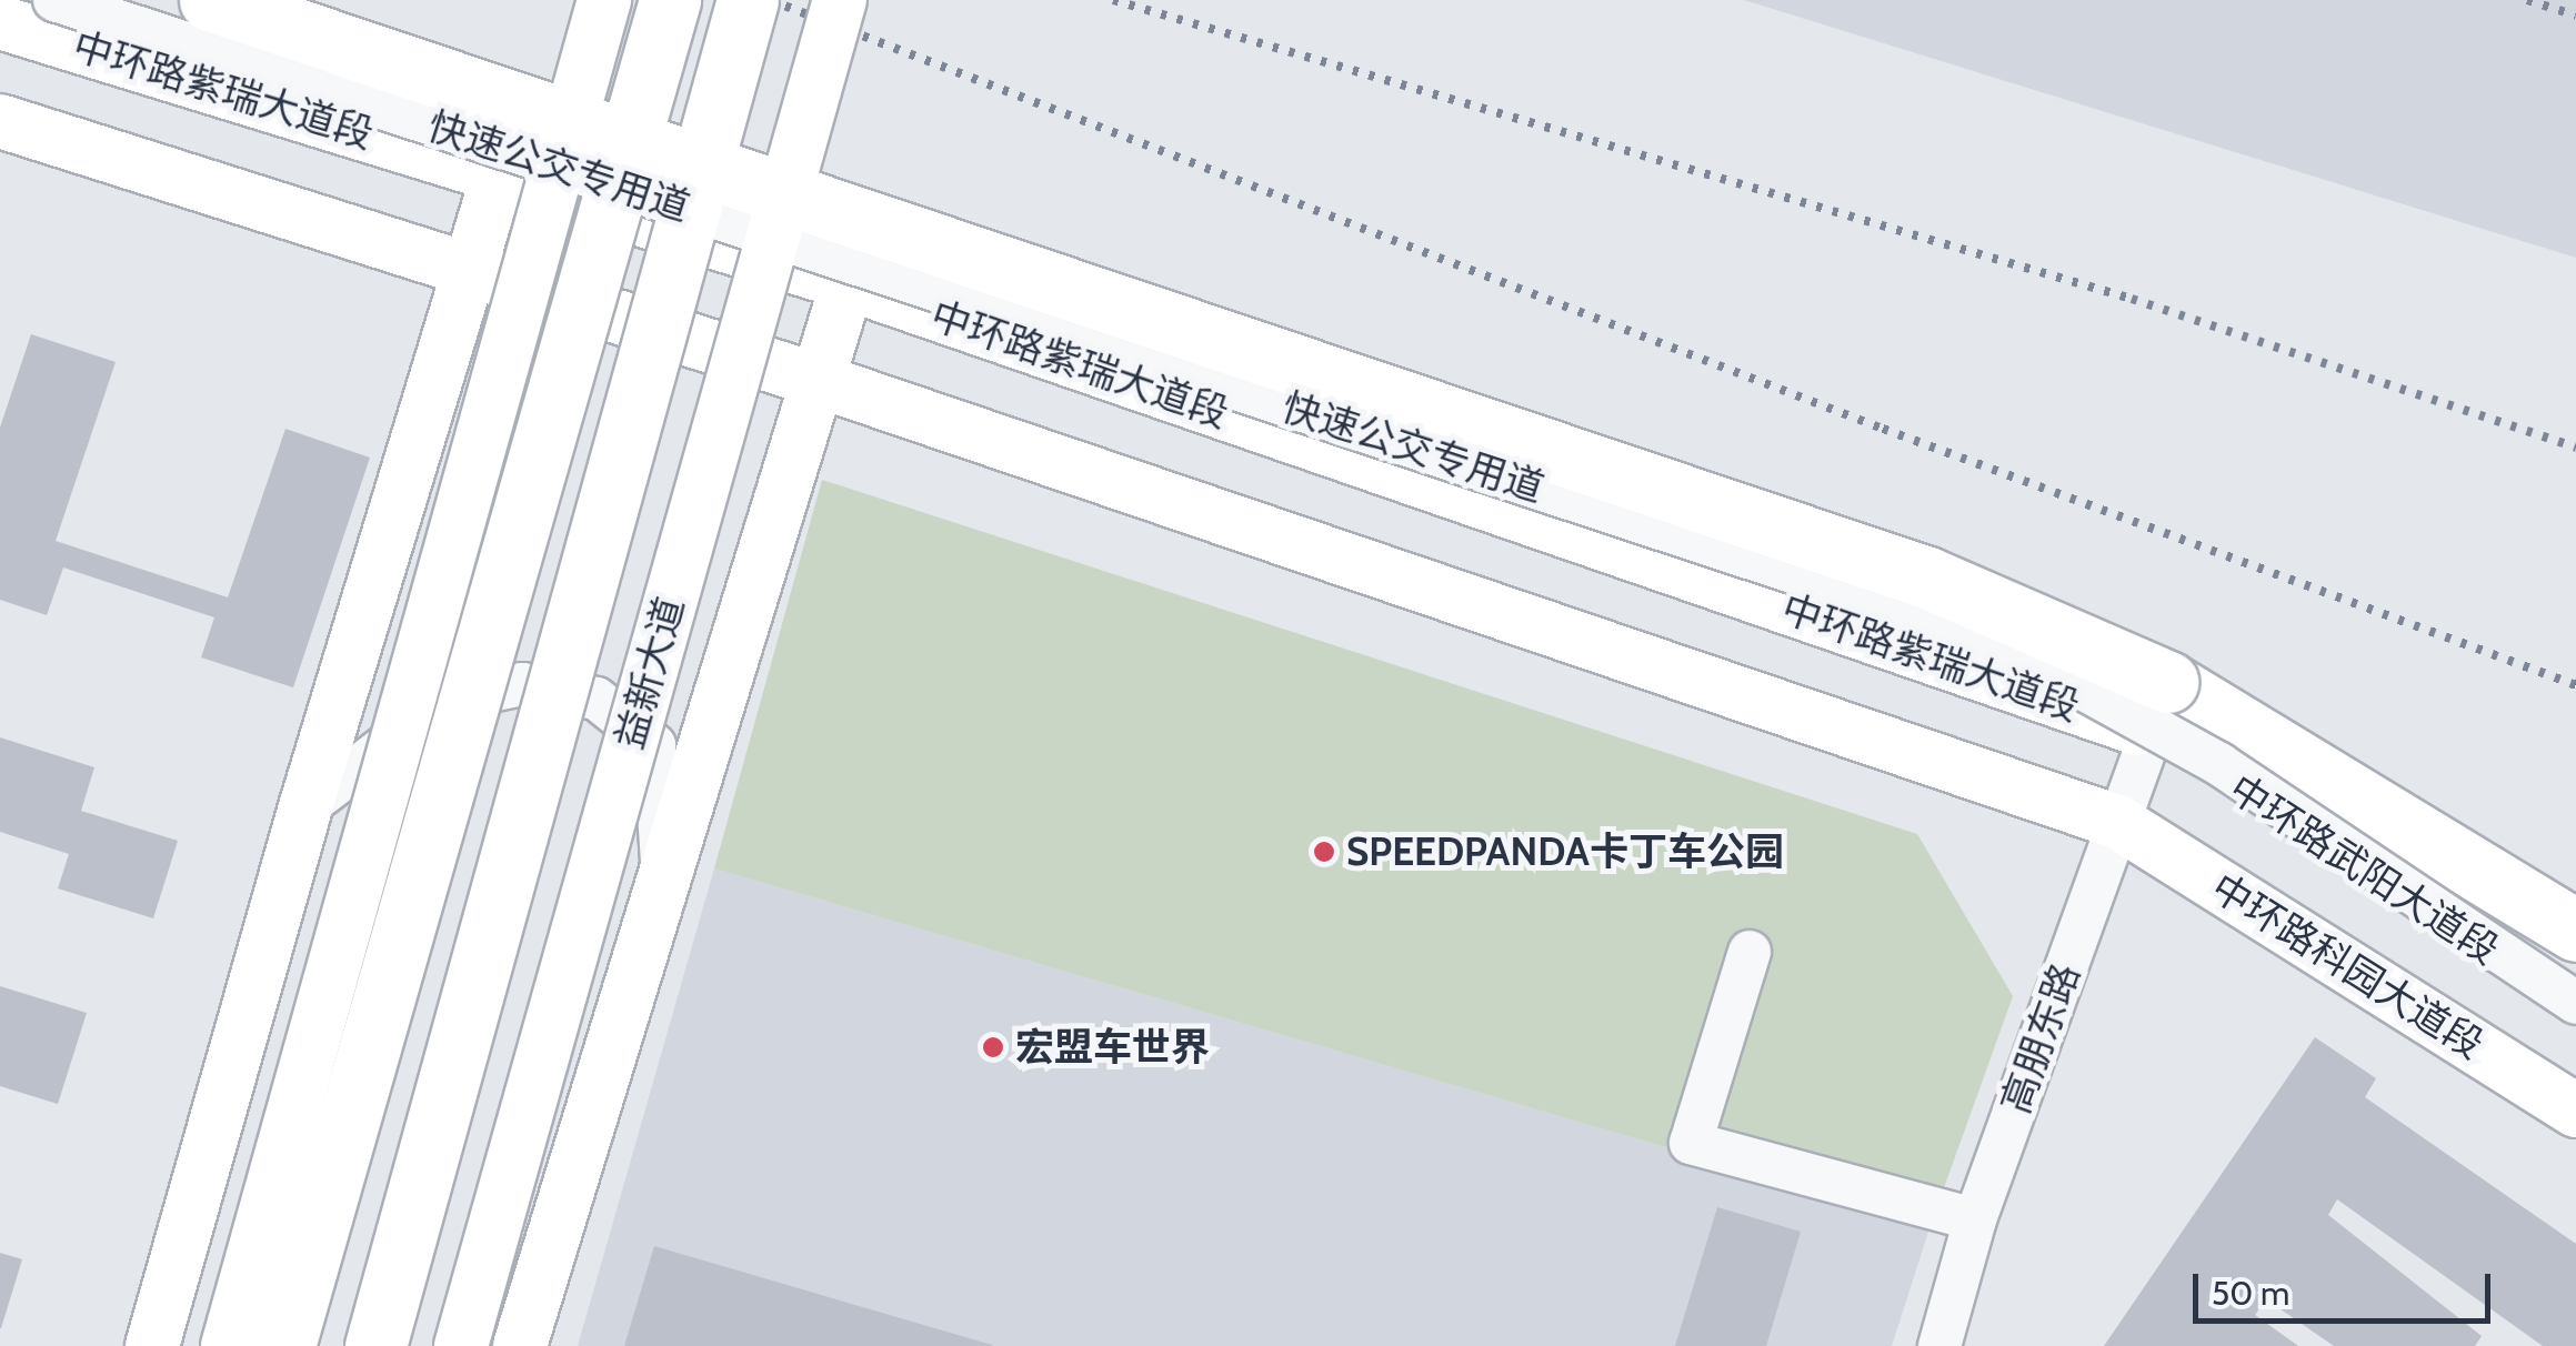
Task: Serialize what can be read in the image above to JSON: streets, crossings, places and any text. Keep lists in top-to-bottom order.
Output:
{
  "streets": {
    "main road": [
      "中环路紫瑞大道段",
      "益新大道",
      "中环路武阳大道段",
      "中环路科园大道段"
    ],
    "street": ["快速公交专用道", "高朋东路"]
  },
  "crossings": [
    ["中环路紫瑞大道段", "中环路武阳大道段"],
    ["中环路紫瑞大道段", "高朋东路"],
    ["快速公交专用道", "中环路武阳大道段"],
    ["中环路武阳大道段", "高朋东路"],
    ["中环路科园大道段", "高朋东路"]
  ],
  "places": ["SPEEDPANDA卡丁车公园", "宏盟车世界"],
  "scale_bar": "50 m"
}
